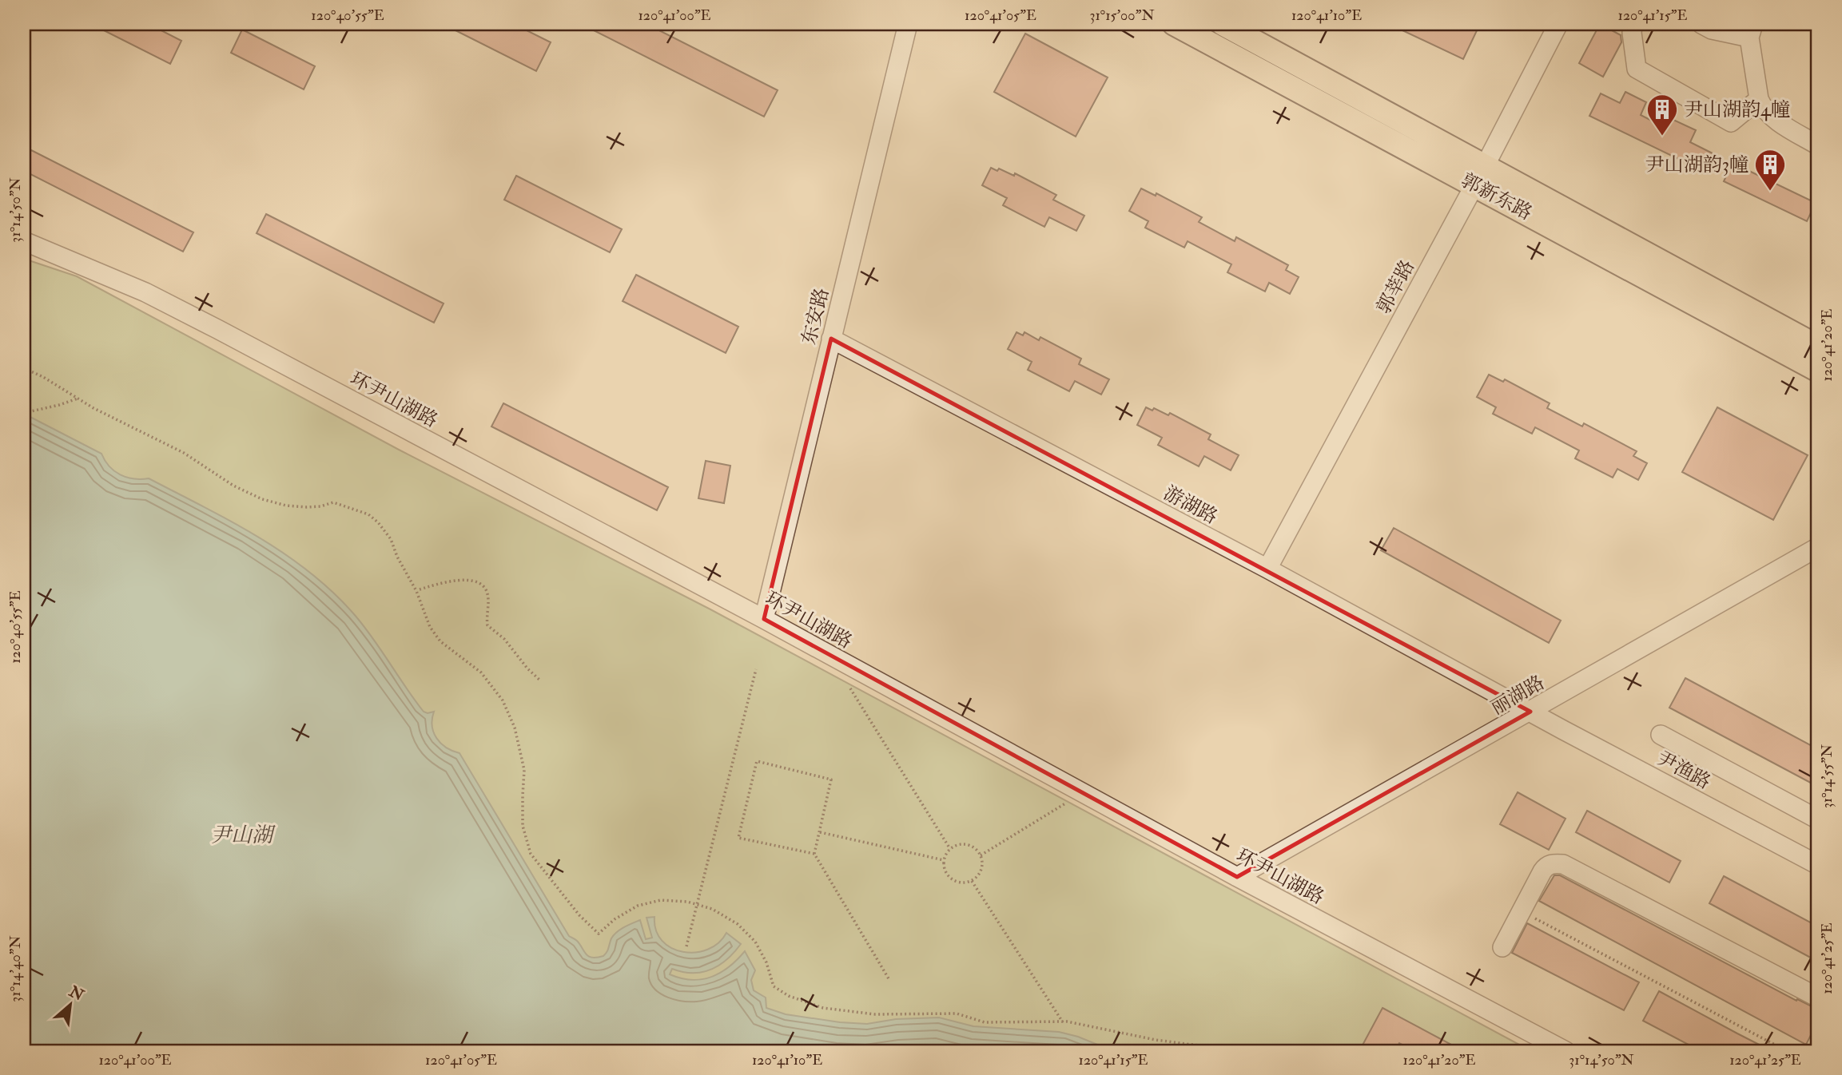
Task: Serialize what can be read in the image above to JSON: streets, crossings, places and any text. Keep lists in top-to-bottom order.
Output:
{
  "streets": {
    "main road": ["郭新东路"],
    "street": [
      "郭莘路",
      "东安路",
      "环尹山湖路",
      "游湖路",
      "丽湖路",
      "尹渔路"
    ]
  },
  "crossings": [
    ["郭新东路", "郭莘路"],
    ["郭莘路", "游湖路"],
    ["东安路", "环尹山湖路"],
    ["东安路", "游湖路"],
    ["环尹山湖路", "丽湖路"],
    ["游湖路", "丽湖路"],
    ["游湖路", "尹渔路"],
    ["丽湖路", "尹渔路"]
  ],
  "water": ["尹山湖"],
  "places": {
    "building": ["尹山湖韵4幢", "尹山湖韵3幢"]
  },
  "north": "top right",
  "coordinates": [
    "120°40'55\"E",
    "120°41'00\"E",
    "120°41'05\"E",
    "31°15'00\"N",
    "120°41'10\"E",
    "120°41'15\"E",
    "31°14'50\"N",
    "120°41'20\"E",
    "31°14'55\"N",
    "120°41'25\"E",
    "31°14'40\"N"
  ]
}
